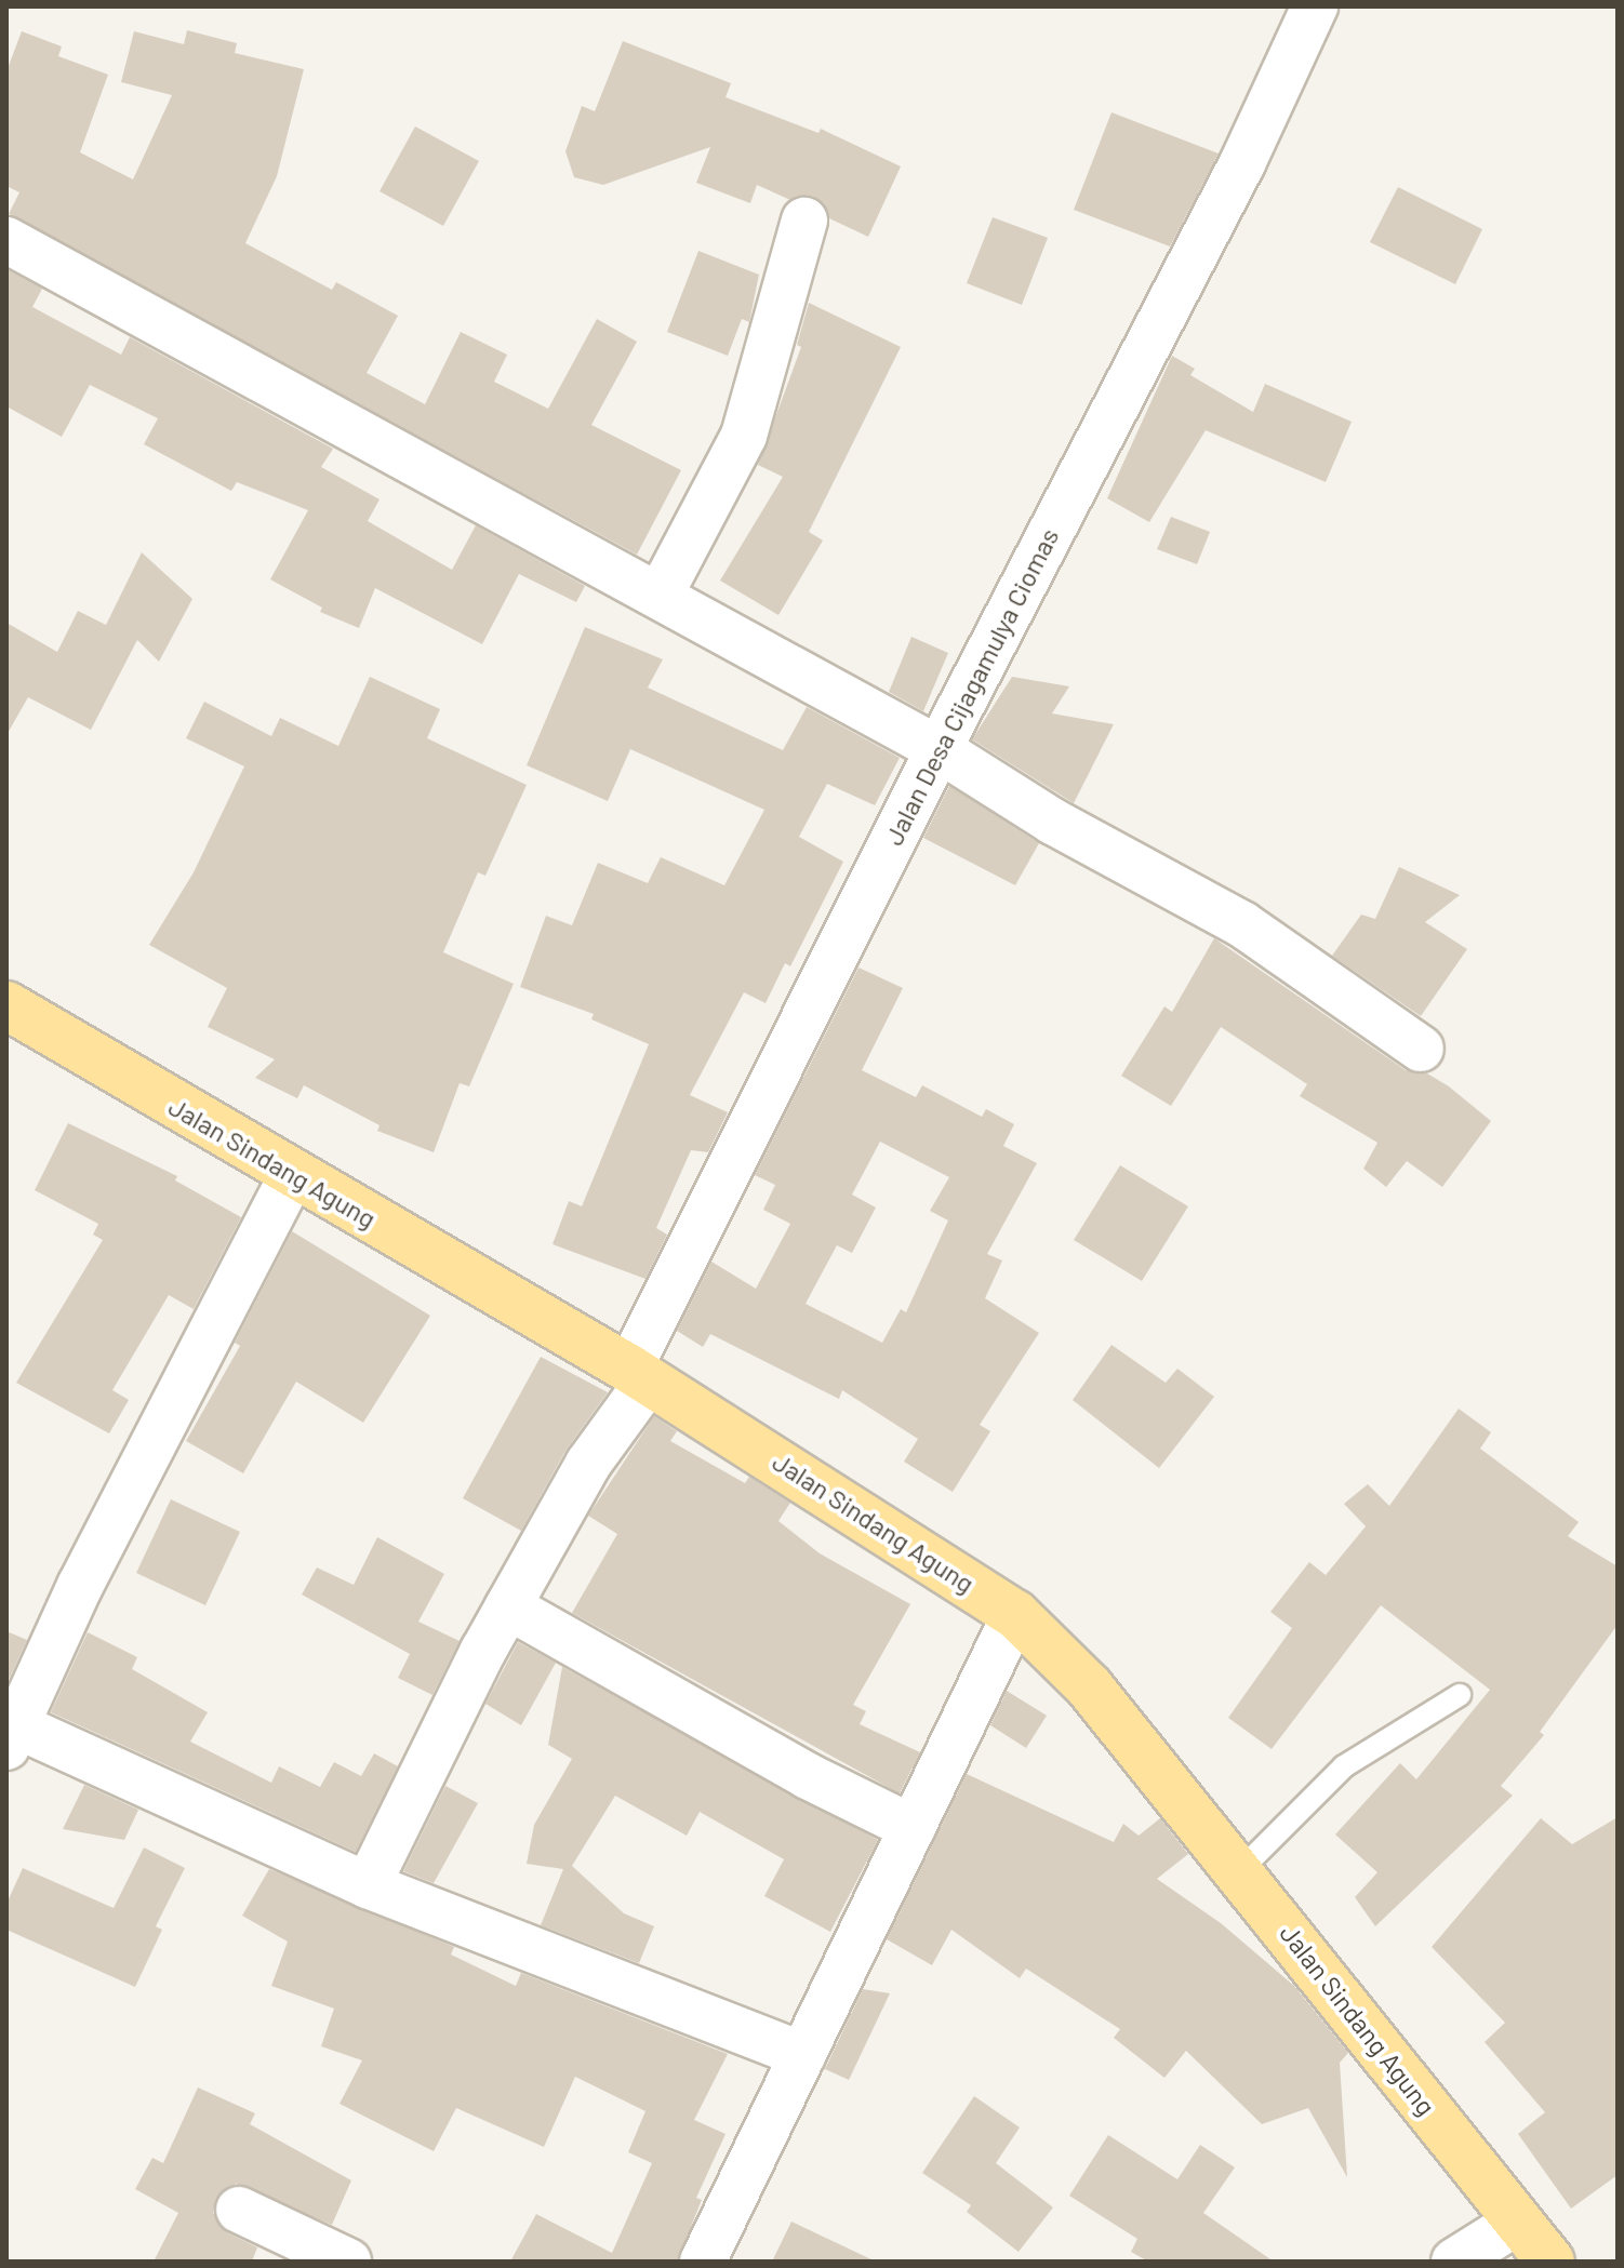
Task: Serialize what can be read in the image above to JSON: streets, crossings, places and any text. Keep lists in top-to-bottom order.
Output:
{
  "streets": {
    "main road": ["Jalan Sindang Agung"],
    "street": ["Jalan Desa Cijagamulya Ciomas"]
  },
  "crossings": [
    ["Jalan Desa Cijagamulya Ciomas", "Jalan Sindang Agung"]
  ]
}
